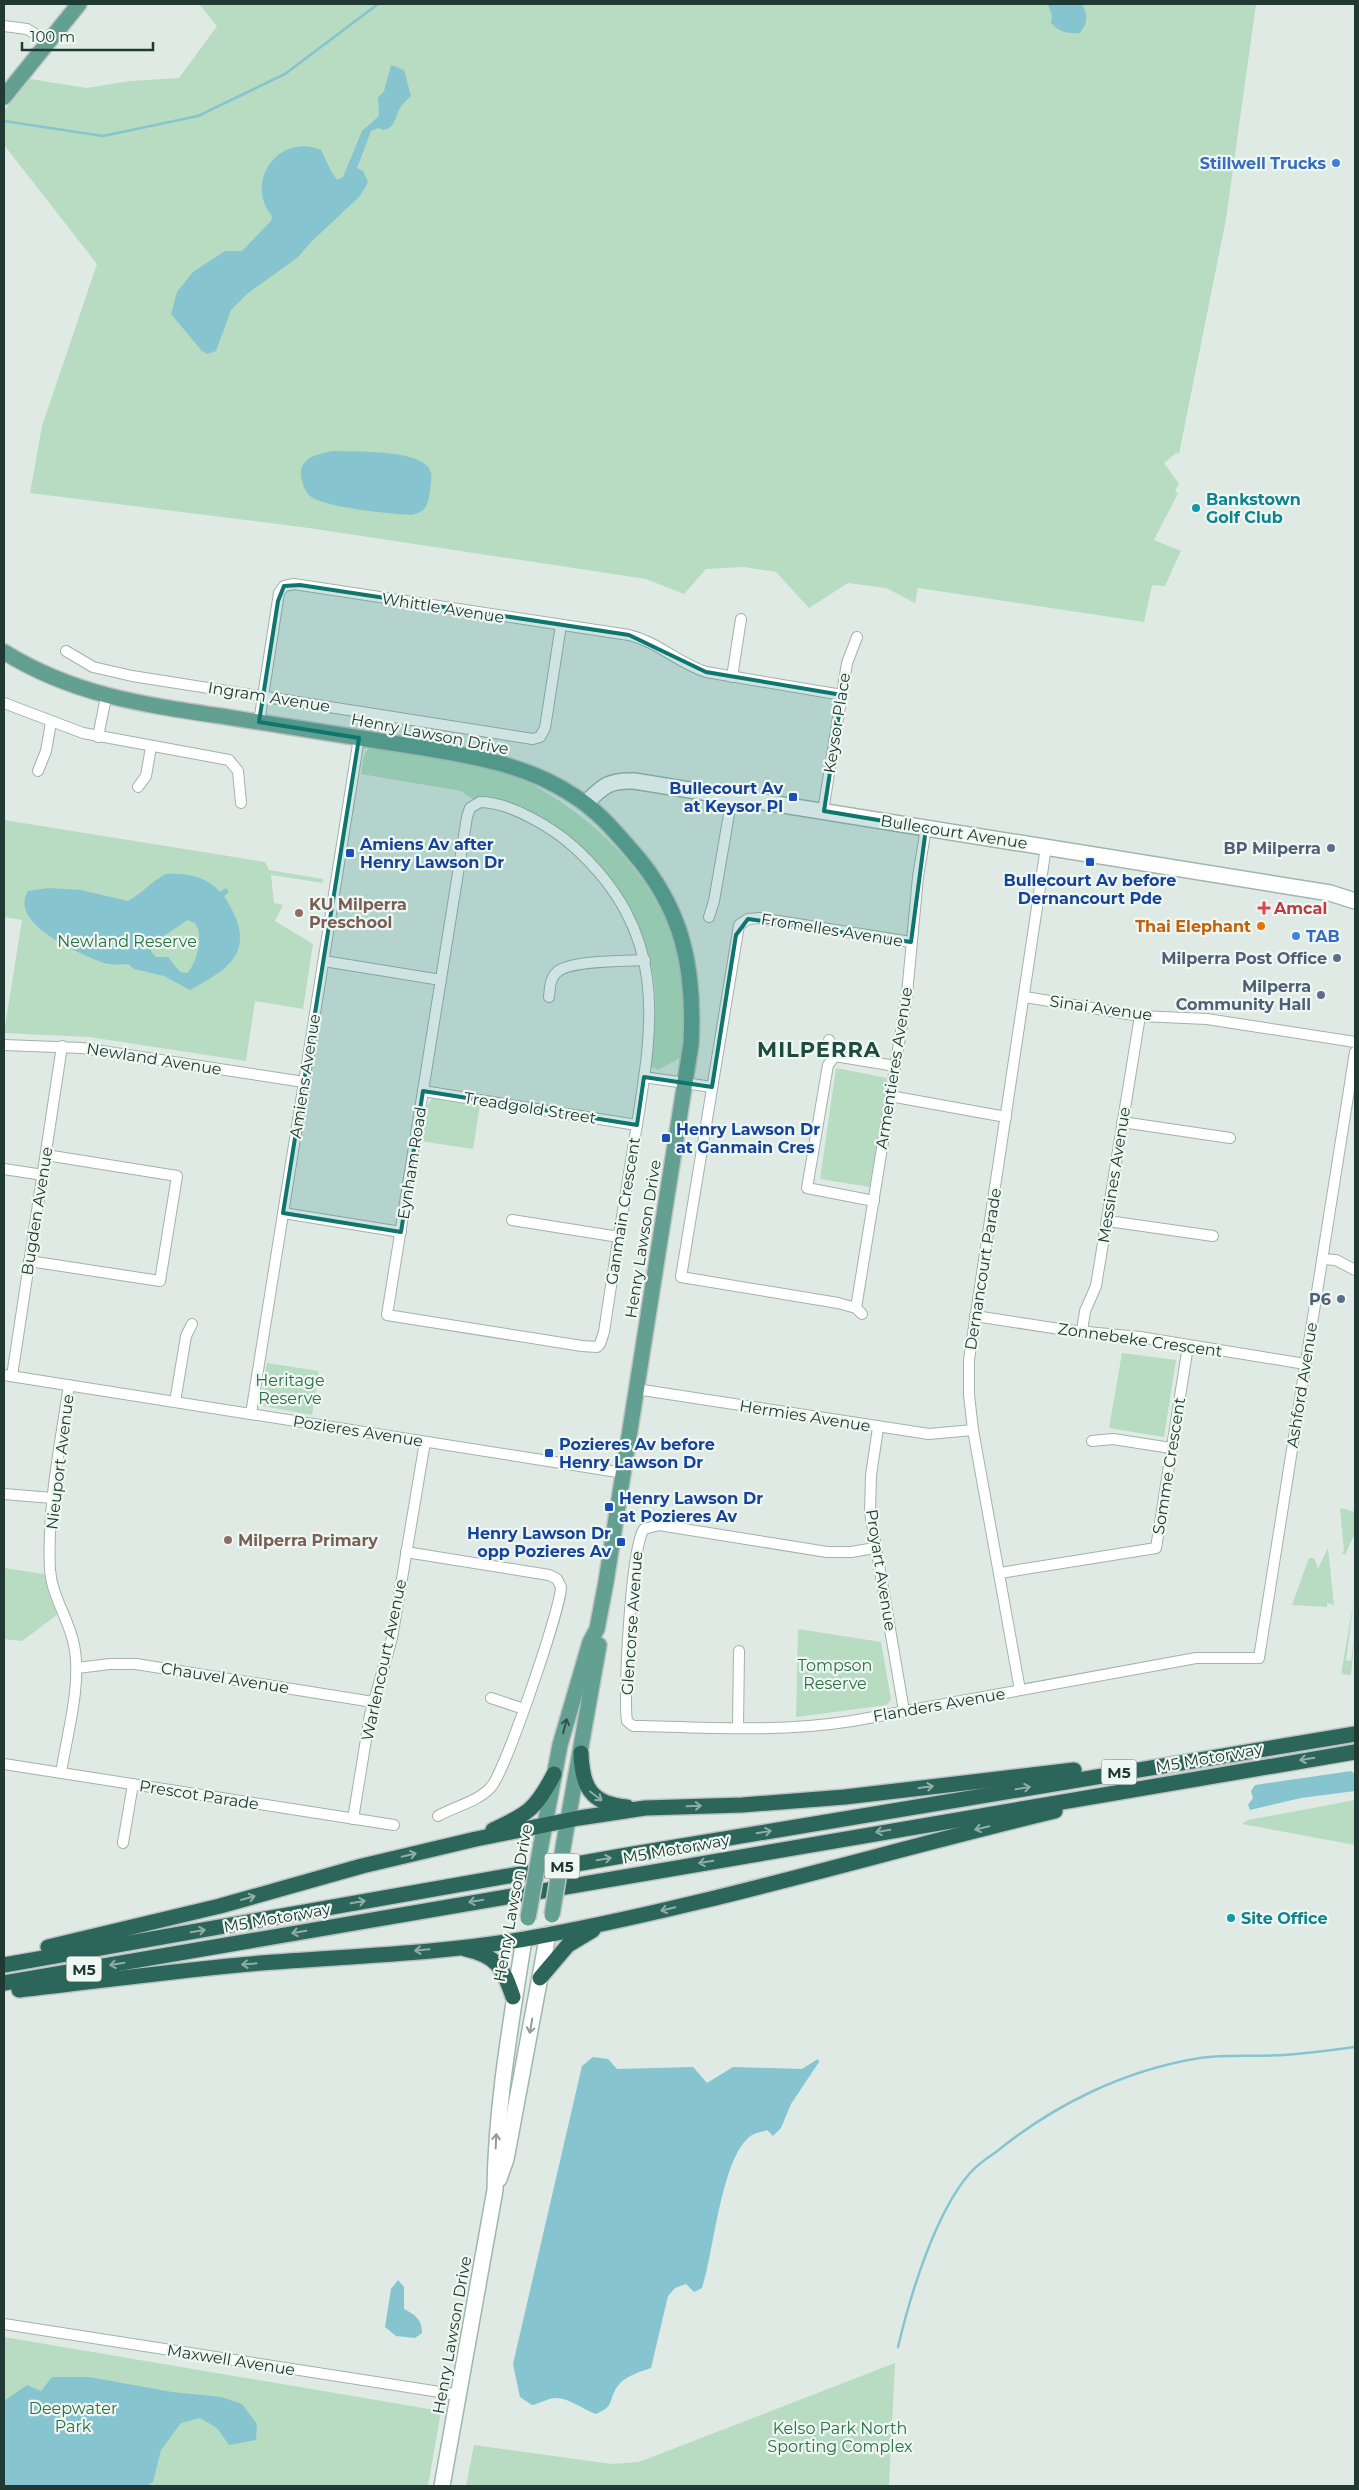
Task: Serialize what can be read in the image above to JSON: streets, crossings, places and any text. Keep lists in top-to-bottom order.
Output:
{
  "streets": {
    "highway": ["M5 Motorway", "M5"],
    "main road": ["Henry Lawson Drive", "Bullecourt Avenue"],
    "street": [
      "Whittle Avenue",
      "Ingram Avenue",
      "Keysor Place",
      "Fromelles Avenue",
      "Sinai Avenue",
      "Newland Avenue",
      "Armentieres Avenue",
      "Amiens Avenue",
      "Treadgold Street",
      "Eynham Road",
      "Messines Avenue",
      "Bugden Avenue",
      "Ganmain Crescent",
      "Dernancourt Parade",
      "Zonnebeke Crescent",
      "Ashford Avenue",
      "Hermies Avenue",
      "Pozieres Avenue",
      "Nieuport Avenue",
      "Somme Crescent",
      "Proyart Avenue",
      "Glencorse Avenue",
      "Warlencourt Avenue",
      "Chauvel Avenue",
      "Flanders Avenue",
      "Prescot Parade",
      "Maxwell Avenue"
    ]
  },
  "crossings": [
    ["Whittle Avenue", "Ingram Avenue"],
    ["Whittle Avenue", "Keysor Place"],
    ["Whittle Avenue", "Henry Lawson Drive"],
    ["Keysor Place", "Bullecourt Avenue"],
    ["Henry Lawson Drive", "Bullecourt Avenue"],
    ["Henry Lawson Drive", "Amiens Avenue"],
    ["Henry Lawson Drive", "Hermies Avenue"],
    ["Henry Lawson Drive", "Pozieres Avenue"],
    ["Henry Lawson Drive", "Maxwell Avenue"],
    ["Bullecourt Avenue", "Armentieres Avenue"],
    ["Bullecourt Avenue", "Dernancourt Parade"],
    ["Fromelles Avenue", "Armentieres Avenue"],
    ["Sinai Avenue", "Messines Avenue"],
    ["Sinai Avenue", "Dernancourt Parade"],
    ["Newland Avenue", "Amiens Avenue"],
    ["Newland Avenue", "Bugden Avenue"],
    ["Amiens Avenue", "Pozieres Avenue"],
    ["Treadgold Street", "Eynham Road"],
    ["Treadgold Street", "Ganmain Crescent"],
    ["Eynham Road", "Ganmain Crescent"],
    ["Messines Avenue", "Zonnebeke Crescent"],
    ["Bugden Avenue", "Pozieres Avenue"],
    ["Dernancourt Parade", "Zonnebeke Crescent"],
    ["Dernancourt Parade", "Hermies Avenue"],
    ["Dernancourt Parade", "Somme Crescent"],
    ["Dernancourt Parade", "Flanders Avenue"],
    ["Zonnebeke Crescent", "Ashford Avenue"],
    ["Zonnebeke Crescent", "Somme Crescent"],
    ["Ashford Avenue", "Flanders Avenue"],
    ["Hermies Avenue", "Proyart Avenue"],
    ["Pozieres Avenue", "Nieuport Avenue"],
    ["Pozieres Avenue", "Warlencourt Avenue"],
    ["Nieuport Avenue", "Chauvel Avenue"],
    ["Nieuport Avenue", "Prescot Parade"],
    ["Proyart Avenue", "Glencorse Avenue"],
    ["Proyart Avenue", "Flanders Avenue"],
    ["Glencorse Avenue", "Flanders Avenue"],
    ["Warlencourt Avenue", "Chauvel Avenue"],
    ["Warlencourt Avenue", "Prescot Parade"]
  ],
  "districts": ["MILPERRA"],
  "parks": [
    "Newland Reserve",
    "Heritage Reserve",
    "Tompson Reserve",
    "Deepwater Park",
    "Kelso Park North Sporting Complex"
  ],
  "places": {
    "other": [
      "Stillwell Trucks",
      "Bankstown Golf Club",
      "BP Milperra",
      "KU Milperra Preschool",
      "Thai Elephant",
      "TAB",
      "Milperra Post Office",
      "Milperra Community Hall",
      "P6",
      "Milperra Primary",
      "Site Office"
    ],
    "transit": [
      "Bullecourt Av at Keysor Pl",
      "Amiens Av after Henry Lawson Dr",
      "Bullecourt Av before Dernancourt Pde",
      "Henry Lawson Dr at Ganmain Cres",
      "Pozieres Av before Henry Lawson Dr",
      "Henry Lawson Dr at Pozieres Av",
      "Henry Lawson Dr opp Pozieres Av"
    ],
    "health": ["Amcal"]
  },
  "scale_bar": "100 m"
}
